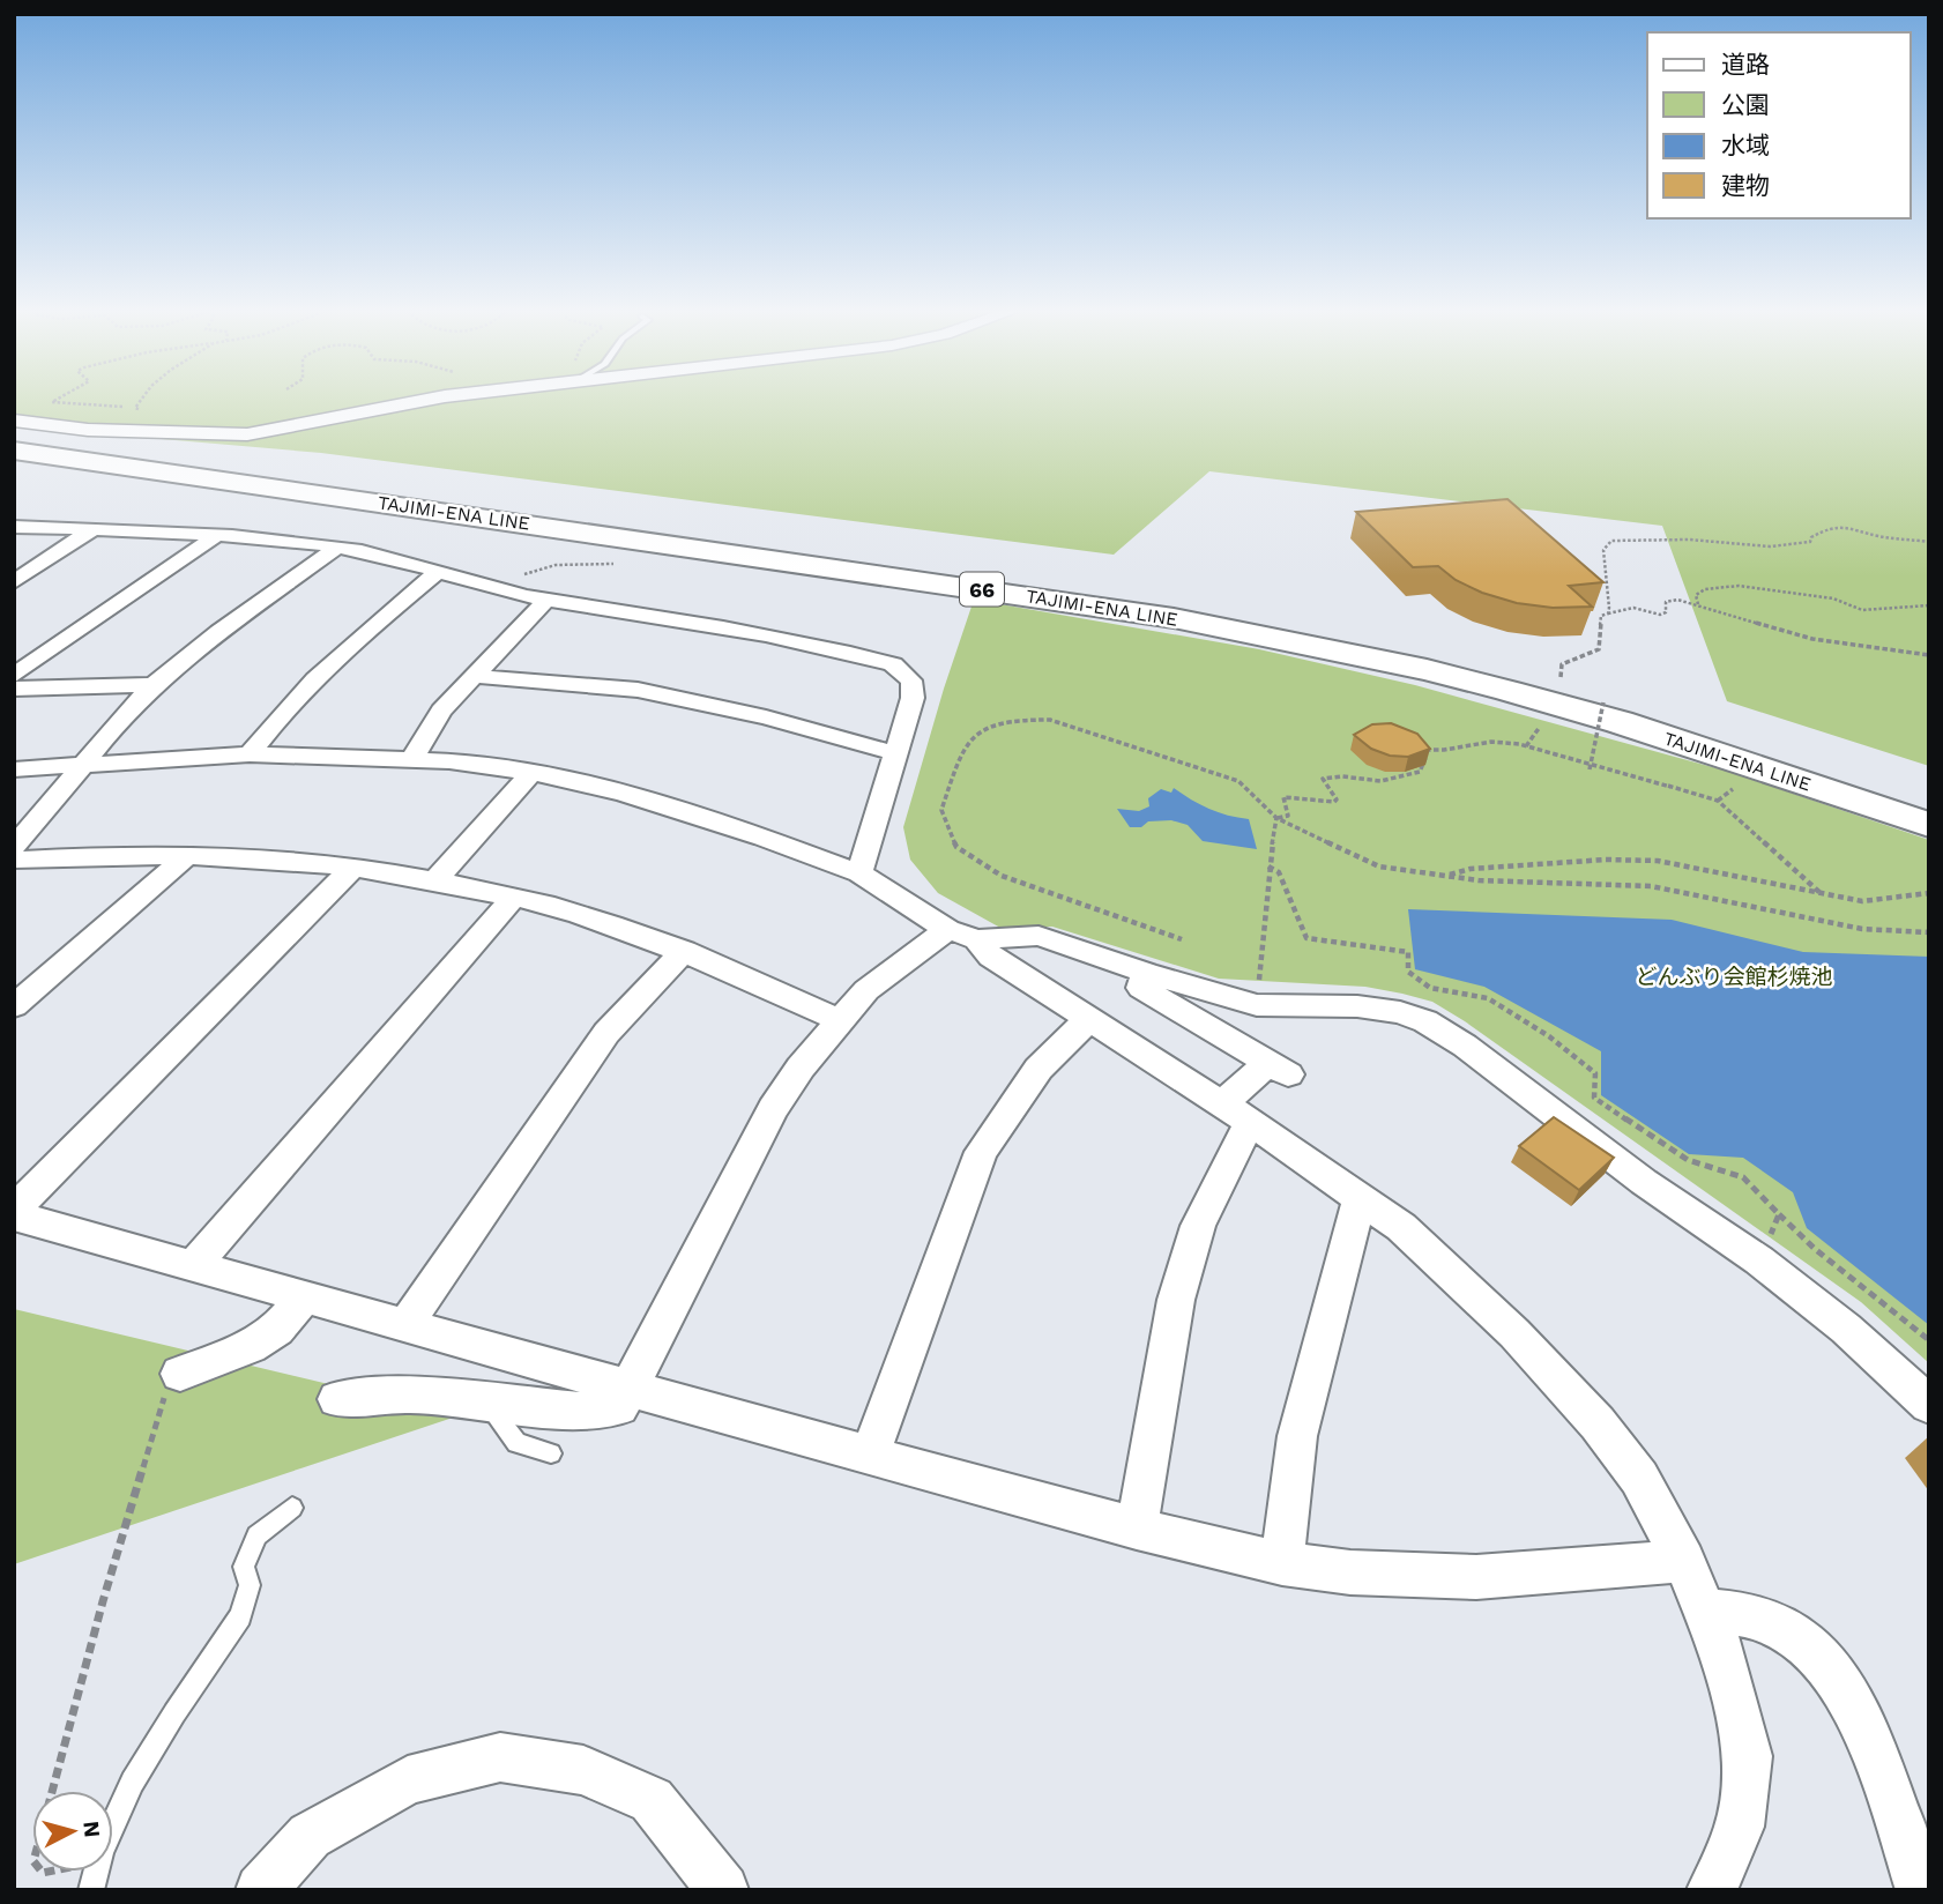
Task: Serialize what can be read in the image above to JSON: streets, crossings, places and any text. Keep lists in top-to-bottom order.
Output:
{
  "streets": {
    "main road": ["TAJIMI-ENA LINE", "66"]
  },
  "parks": ["どんぶり会館杉焼池"],
  "legend": [
    "道路",
    "公園",
    "水域",
    "建物"
  ],
  "north": "right"
}
